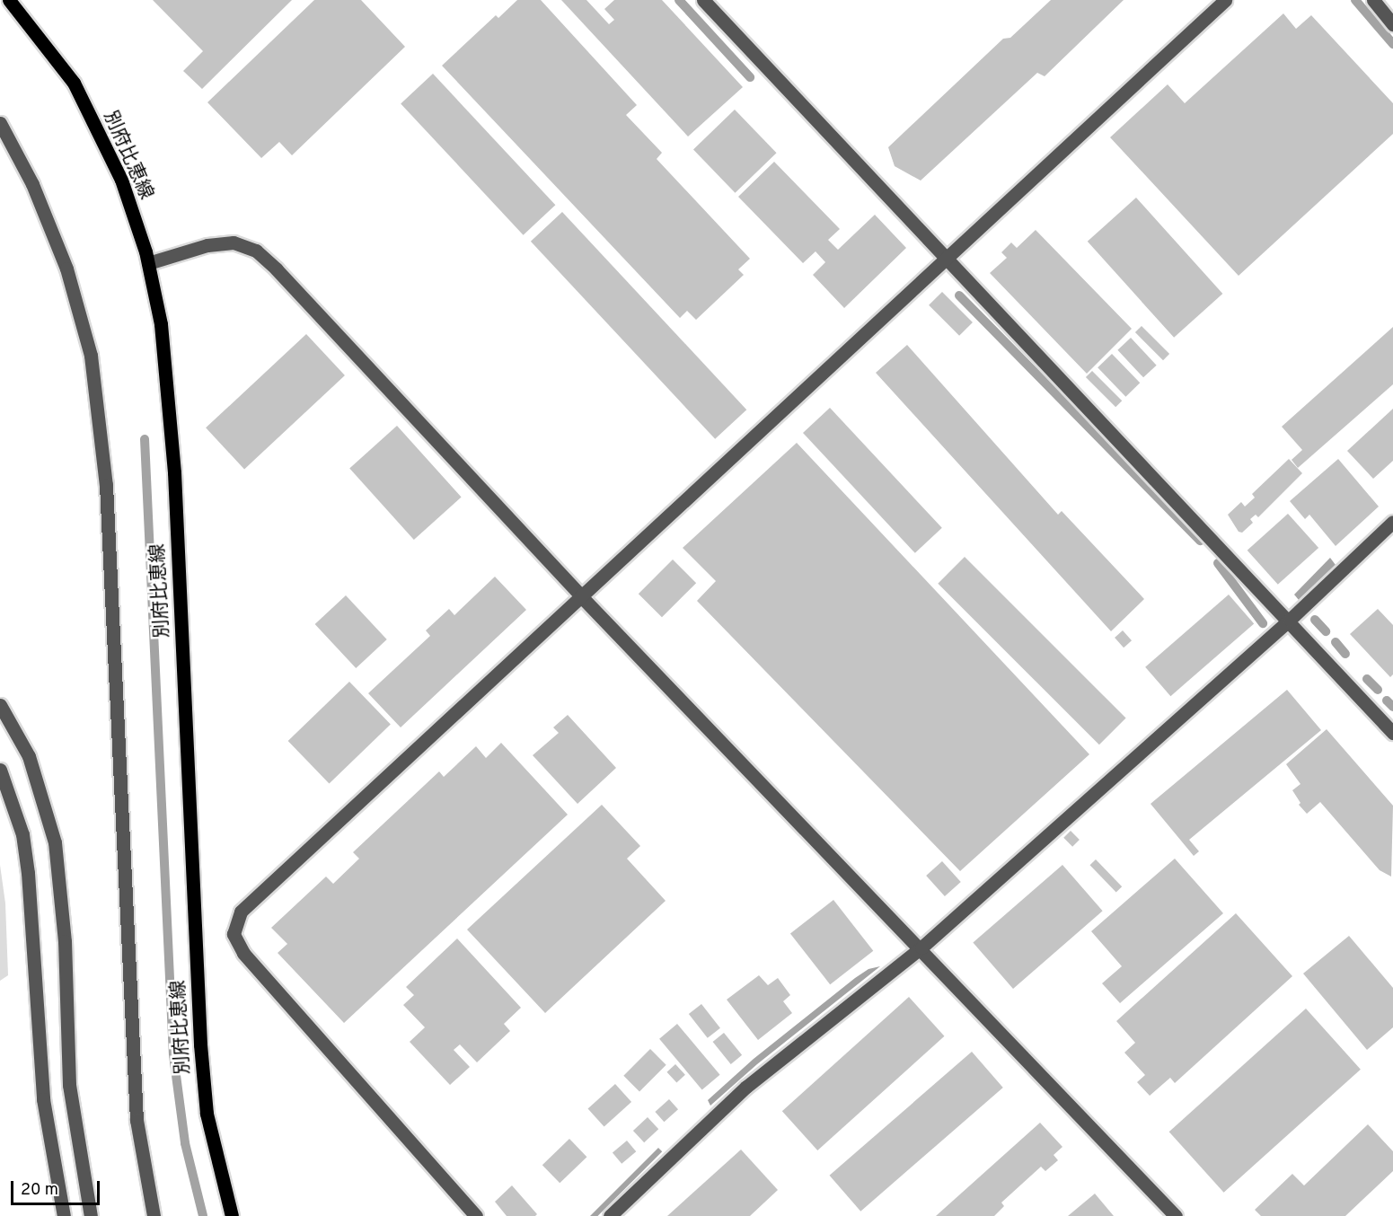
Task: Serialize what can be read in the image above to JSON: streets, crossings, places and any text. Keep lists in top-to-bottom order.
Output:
{
  "streets": {
    "main road": ["別府比恵線"]
  },
  "scale_bar": "20 m"
}
